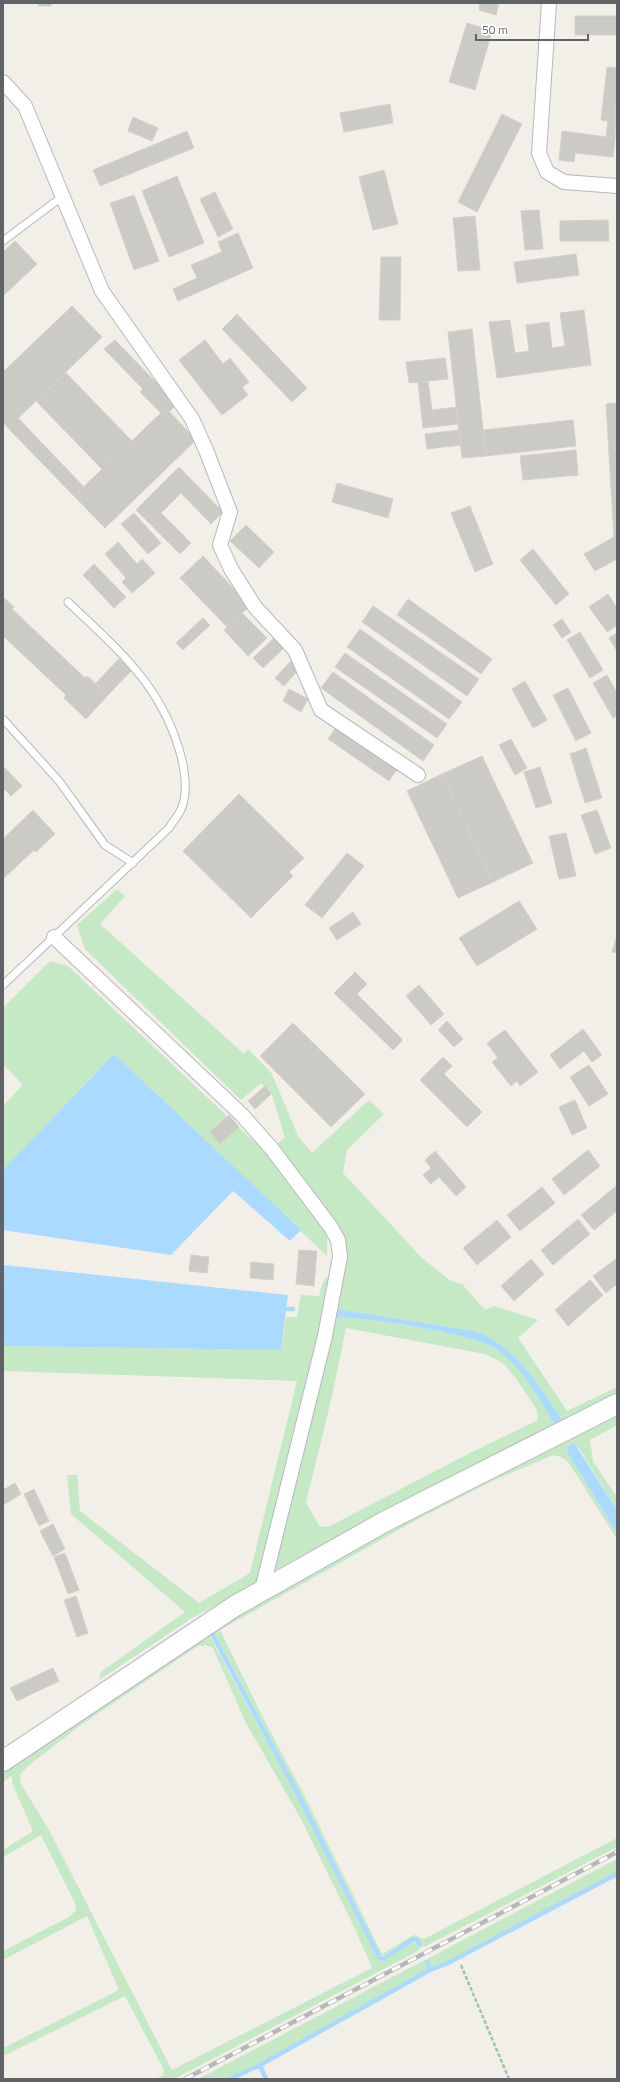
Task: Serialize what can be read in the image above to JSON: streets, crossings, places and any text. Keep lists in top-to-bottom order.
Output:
{
  "scale_bar": "50 m"
}
